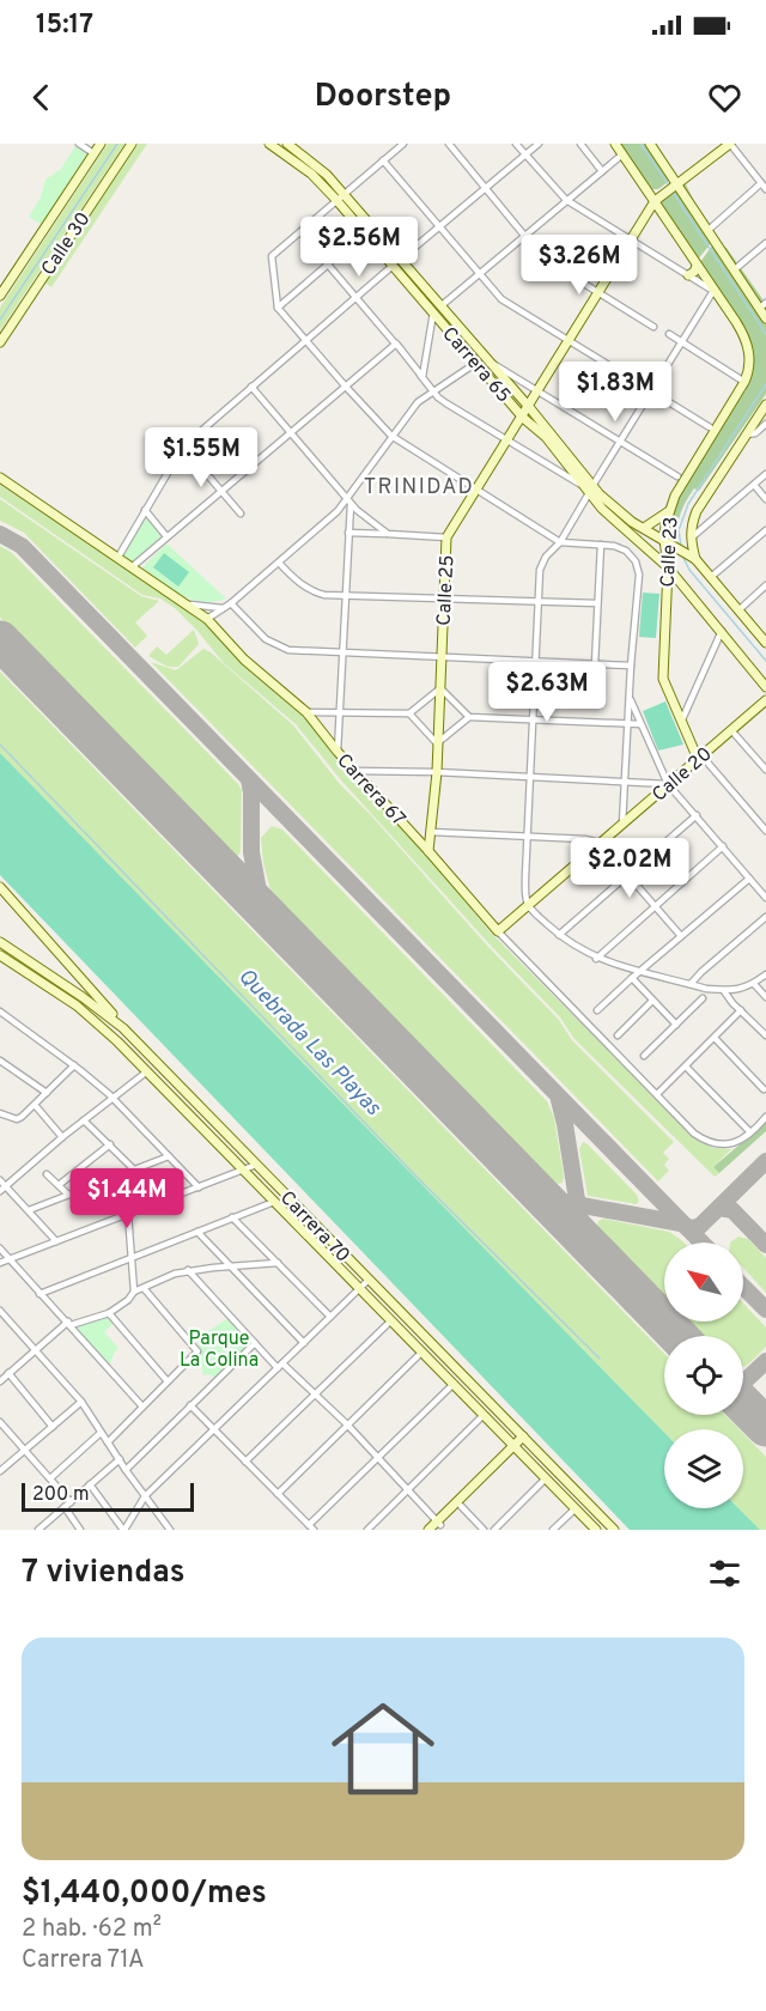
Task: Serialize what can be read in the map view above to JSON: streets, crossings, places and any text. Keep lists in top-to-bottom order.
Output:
{
  "streets": {
    "main road": [
      "Calle 30",
      "Carrera 65",
      "Calle 23",
      "Calle 25",
      "Calle 20",
      "Carrera 67",
      "Carrera 70"
    ]
  },
  "crossings": [
    ["Carrera 65", "Calle 23"],
    ["Carrera 65", "Calle 25"],
    ["Calle 23", "Calle 20"],
    ["Calle 25", "Carrera 67"],
    ["Calle 20", "Carrera 67"]
  ],
  "districts": ["TRINIDAD"],
  "water": ["Quebrada Las Playas"],
  "parks": ["Parque La Colina"],
  "scale_bar": "200 m",
  "north": "top left",
  "page": {
    "status": "15:17",
    "header": "Doorstep",
    "price": [
      "$2.56M",
      "$3.26M",
      "$1.83M",
      "$1.55M",
      "$2.63M",
      "$2.02M",
      "$1.44M"
    ],
    "scale": "200 m",
    "heading": "7 viviendas",
    "list": [
      {
        "name": "$1,440,000/mes",
        "note": "2 hab. · 62 m² · Carrera 71A"
      }
    ]
  }
}
